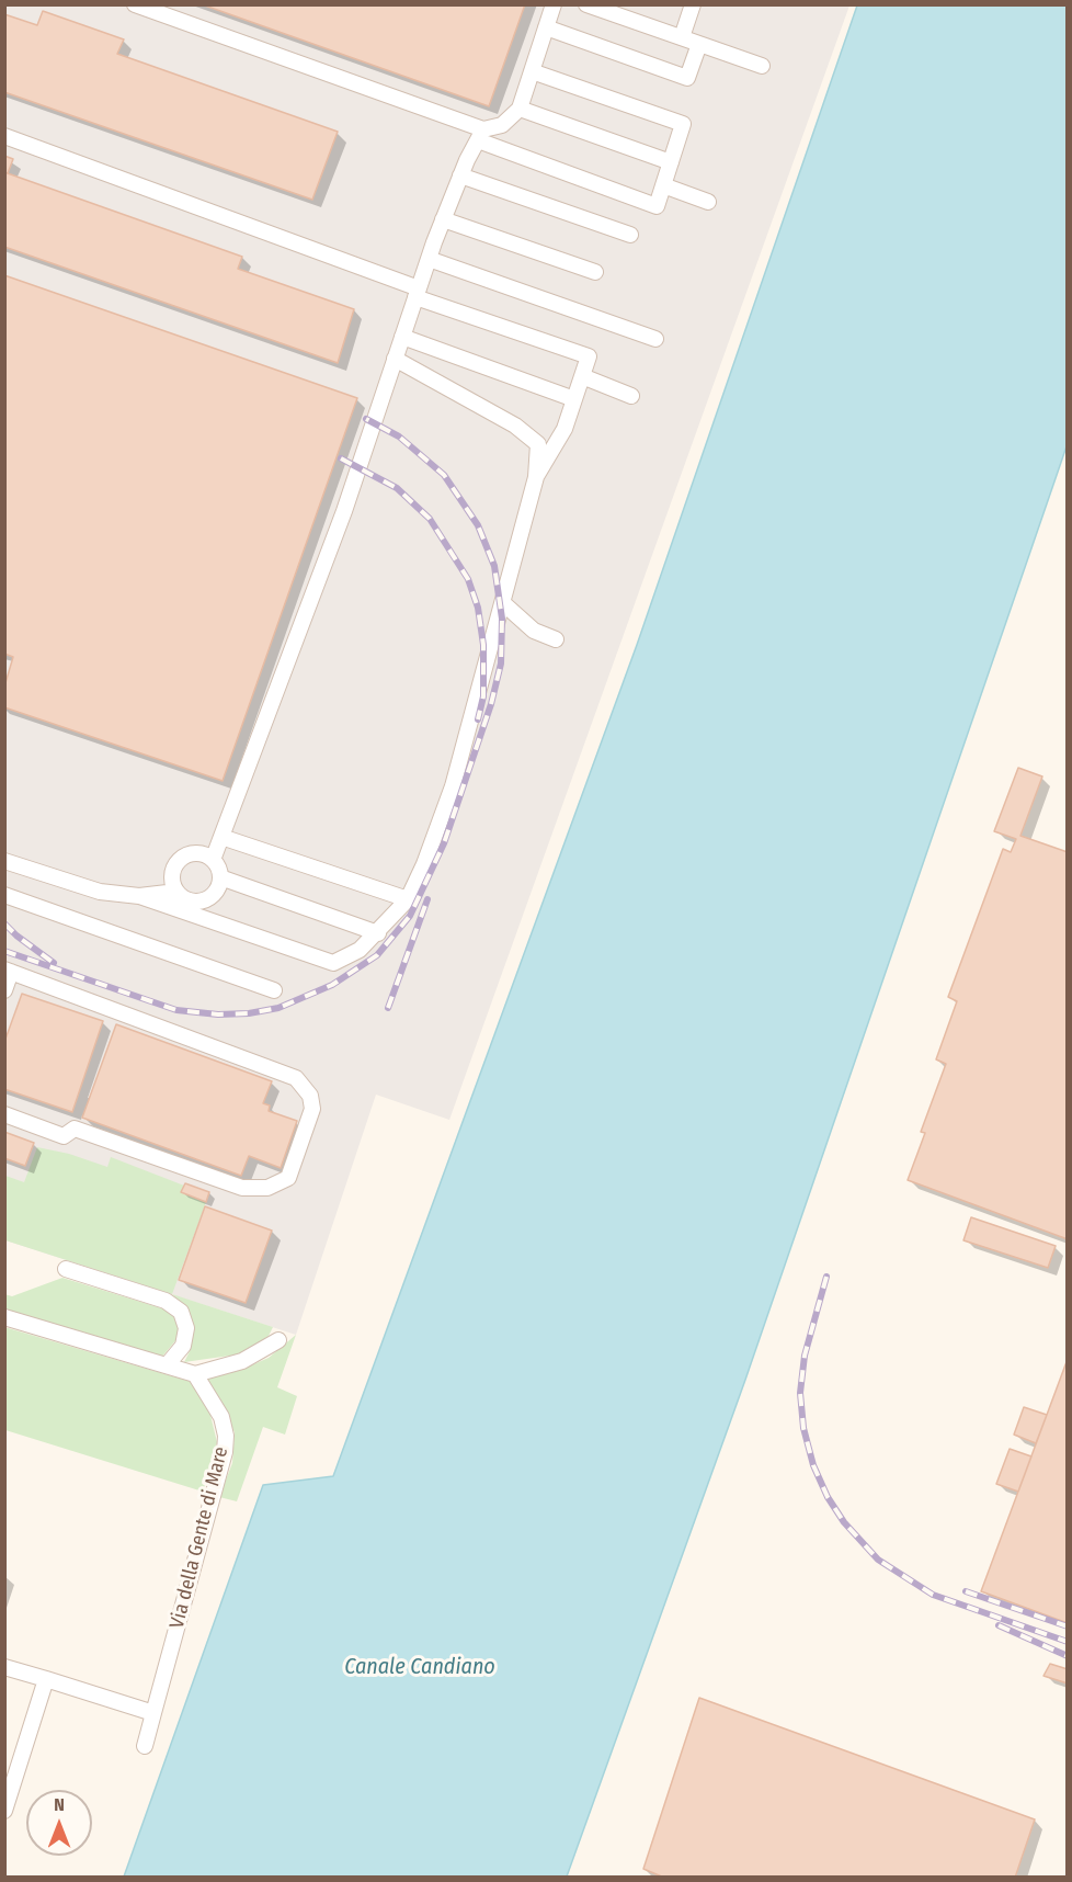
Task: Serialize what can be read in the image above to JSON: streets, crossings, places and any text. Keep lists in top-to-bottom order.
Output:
{
  "streets": {
    "street": ["Via della Gente di Mare"]
  },
  "water": ["Canale Candiano"],
  "north": "top"
}
